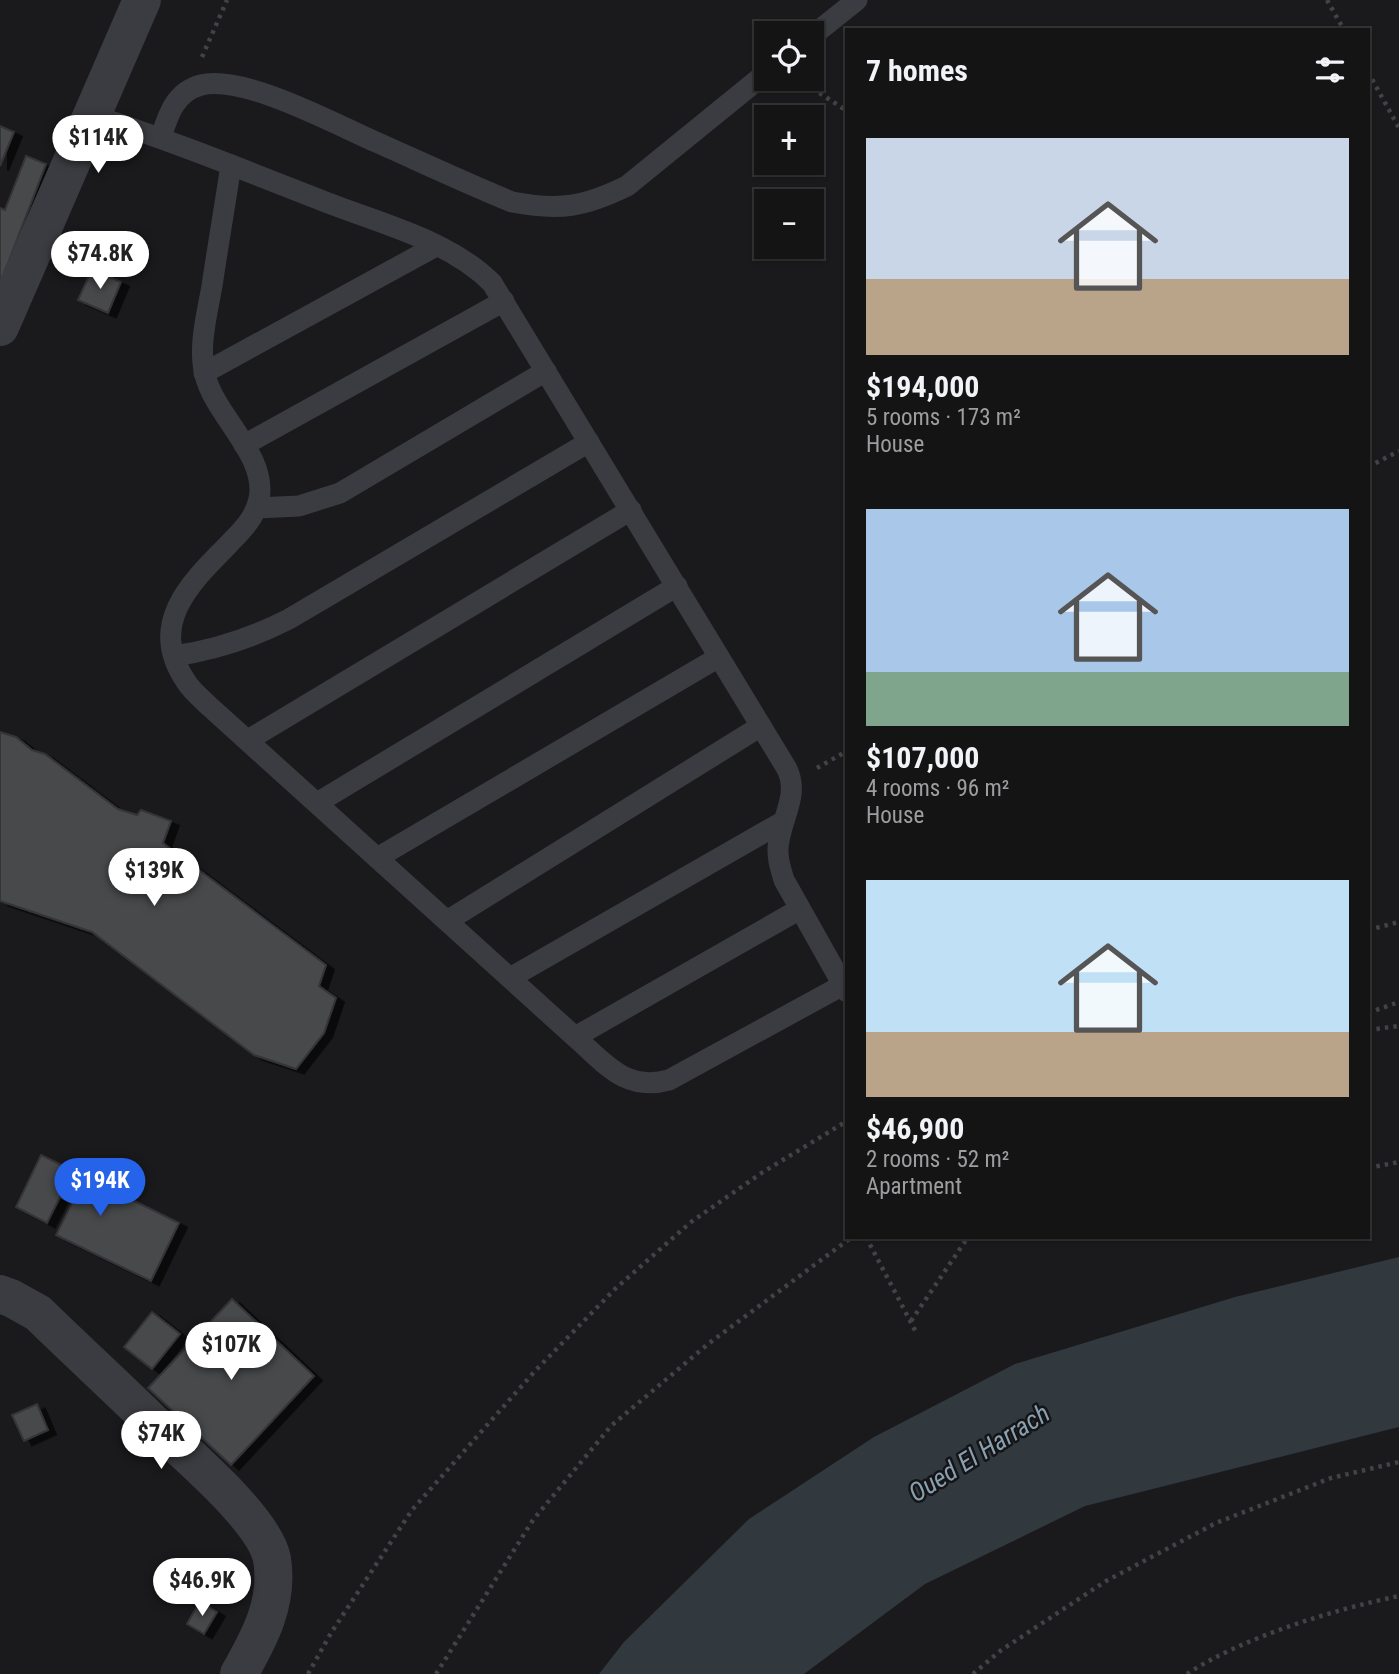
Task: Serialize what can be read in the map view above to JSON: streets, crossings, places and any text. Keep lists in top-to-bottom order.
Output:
{
  "water": ["Oued El Harrach"],
  "page": {
    "map_buttons": ["+", "−"],
    "heading": "7 homes",
    "list": [
      {
        "name": "$194,000",
        "note": "5 rooms · 173 m² · House"
      },
      {
        "name": "$107,000",
        "note": "4 rooms · 96 m² · House"
      },
      {
        "name": "$46,900",
        "note": "2 rooms · 52 m² · Apartment"
      }
    ],
    "price": [
      "$114K",
      "$74.8K",
      "$139K",
      "$194K",
      "$107K",
      "$74K",
      "$46.9K"
    ]
  }
}
